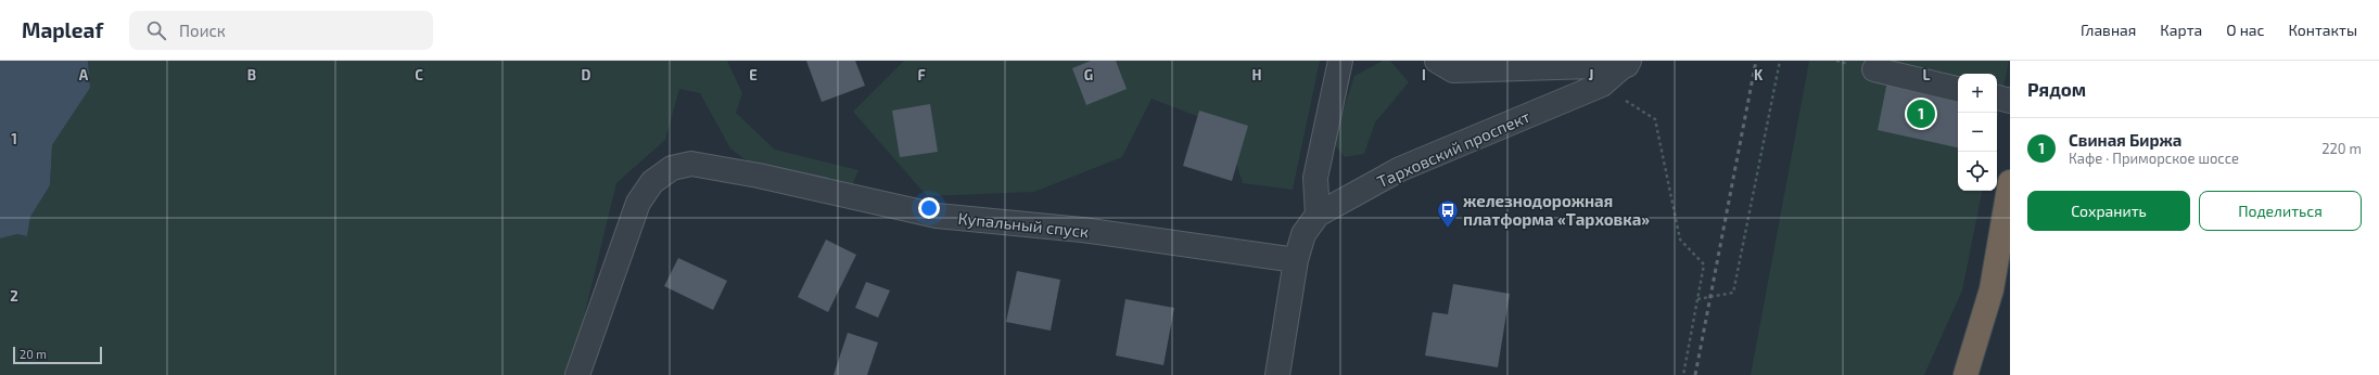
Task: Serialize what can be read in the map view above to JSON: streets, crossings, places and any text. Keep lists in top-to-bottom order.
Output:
{
  "streets": {
    "street": ["Тарховский проспект", "Купальный спуск"]
  },
  "crossings": [
    ["Тарховский проспект", "Купальный спуск"]
  ],
  "places": {
    "bus stop": ["железнодорожная платформа «Тарховка»"]
  },
  "scale_bar": "20 m",
  "page": {
    "header": "Mapleaf",
    "search": "Поиск",
    "nav": [
      "Главная",
      "Карта",
      "О нас",
      "Контакты"
    ],
    "heading": "Рядом",
    "map_buttons": ["+", "−"],
    "pins": "1",
    "list": [
      {
        "mark": "1",
        "name": "Свиная Биржа",
        "note": "Кафе · Приморское шоссе",
        "value": "220 m"
      }
    ],
    "buttons": ["Сохранить", "Поделиться"],
    "scale": "20 m"
  },
  "grid": {
    "columns": [
      "A",
      "B",
      "C",
      "D",
      "E",
      "F",
      "G",
      "H",
      "I",
      "J",
      "K",
      "L"
    ],
    "rows": ["1", "2"]
  }
}
